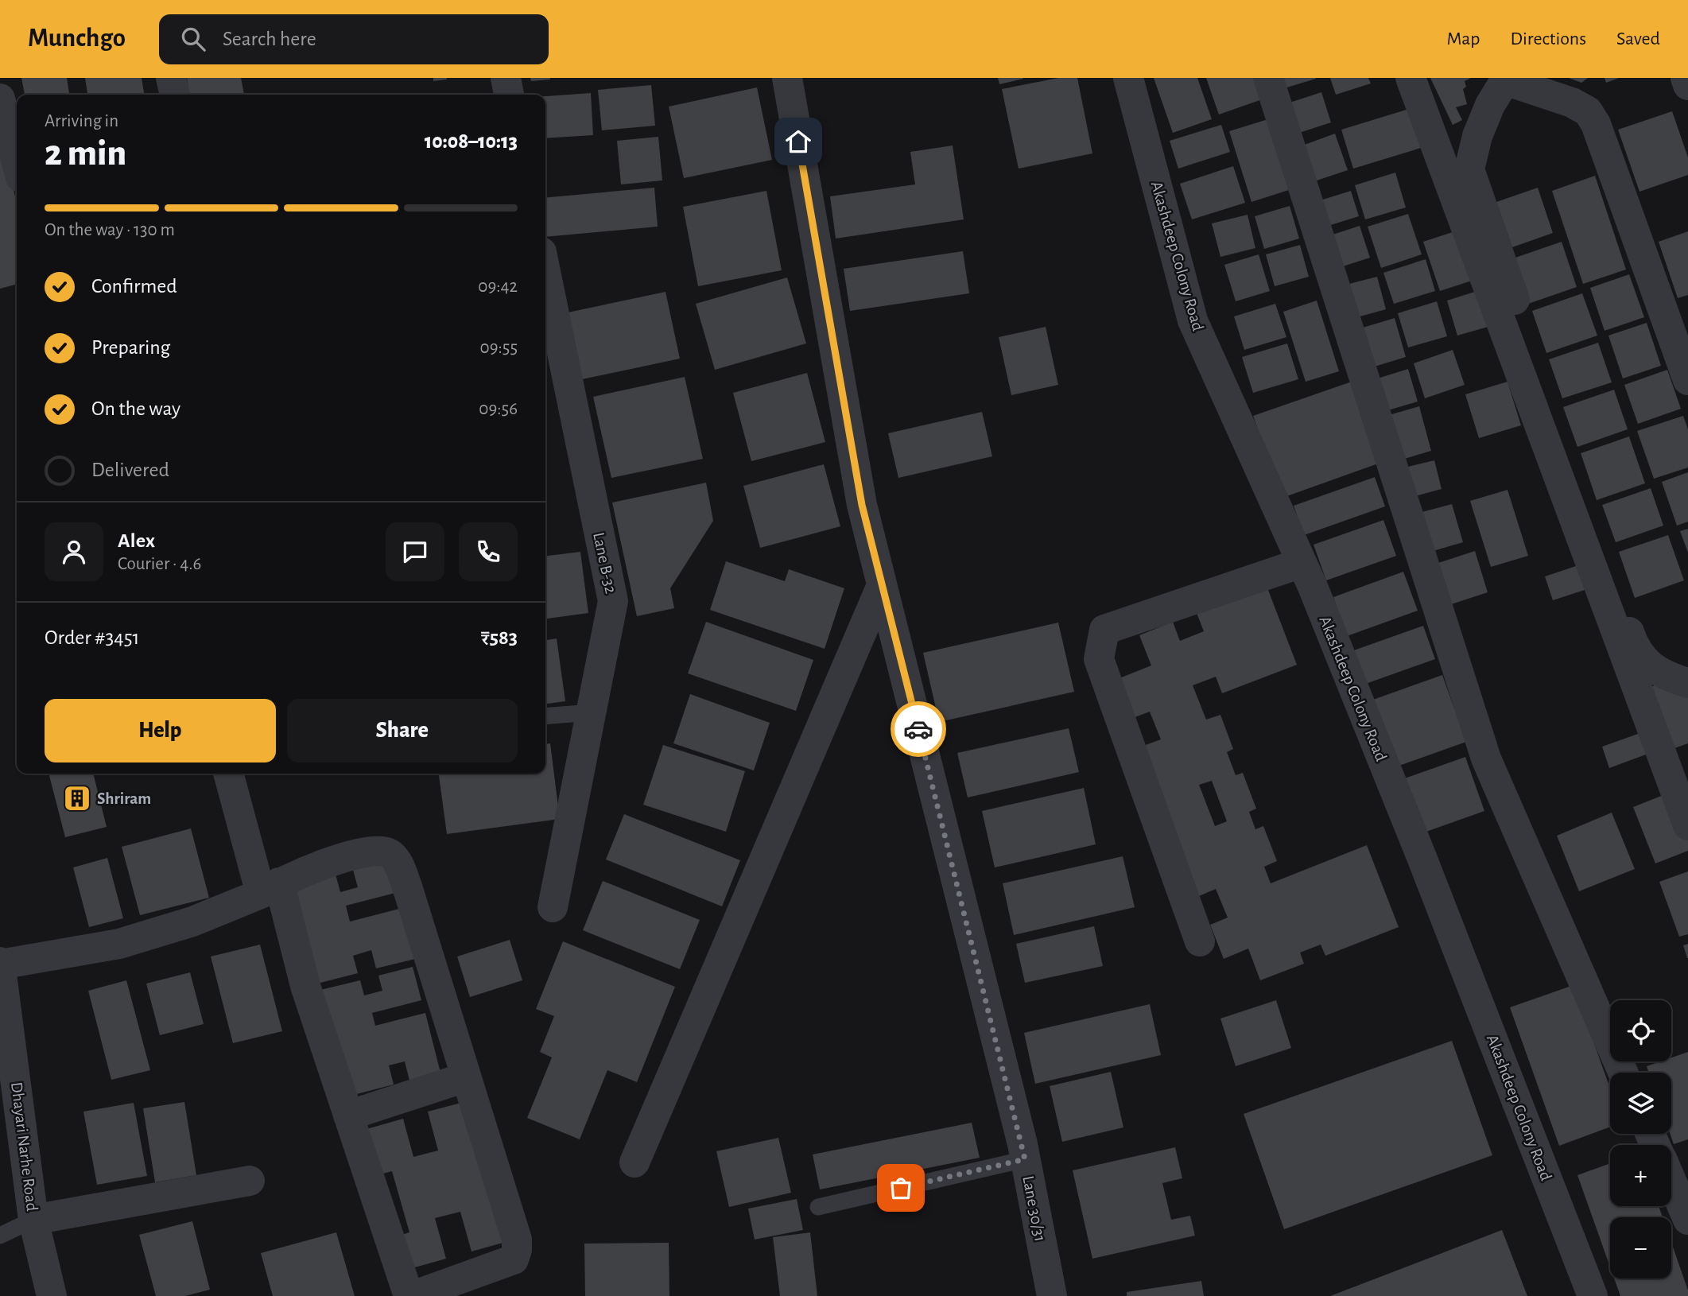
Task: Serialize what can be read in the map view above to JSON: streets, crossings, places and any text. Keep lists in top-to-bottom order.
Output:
{
  "streets": {
    "street": [
      "Akashdeep Colony Road",
      "Lane B-32",
      "Dhayari Narhe Road",
      "Lane 30/31"
    ]
  },
  "places": {
    "building": ["Shriram"]
  },
  "page": {
    "header": "Munchgo",
    "search": "Search here",
    "nav": ["Map", "Directions", "Saved"],
    "heading": ["2 min", "Arriving in", "10:08–10:13"],
    "panel": [
      "Alex",
      "Courier · 4.6",
      "Order #3451",
      "₹583"
    ],
    "bar": "On the way · 130 m",
    "list": [
      ["Confirmed", "09:42"],
      ["Preparing", "09:55"],
      ["On the way", "09:56"],
      "Delivered"
    ],
    "buttons": ["Help", "Share"],
    "map_buttons": ["+", "−"]
  }
}
